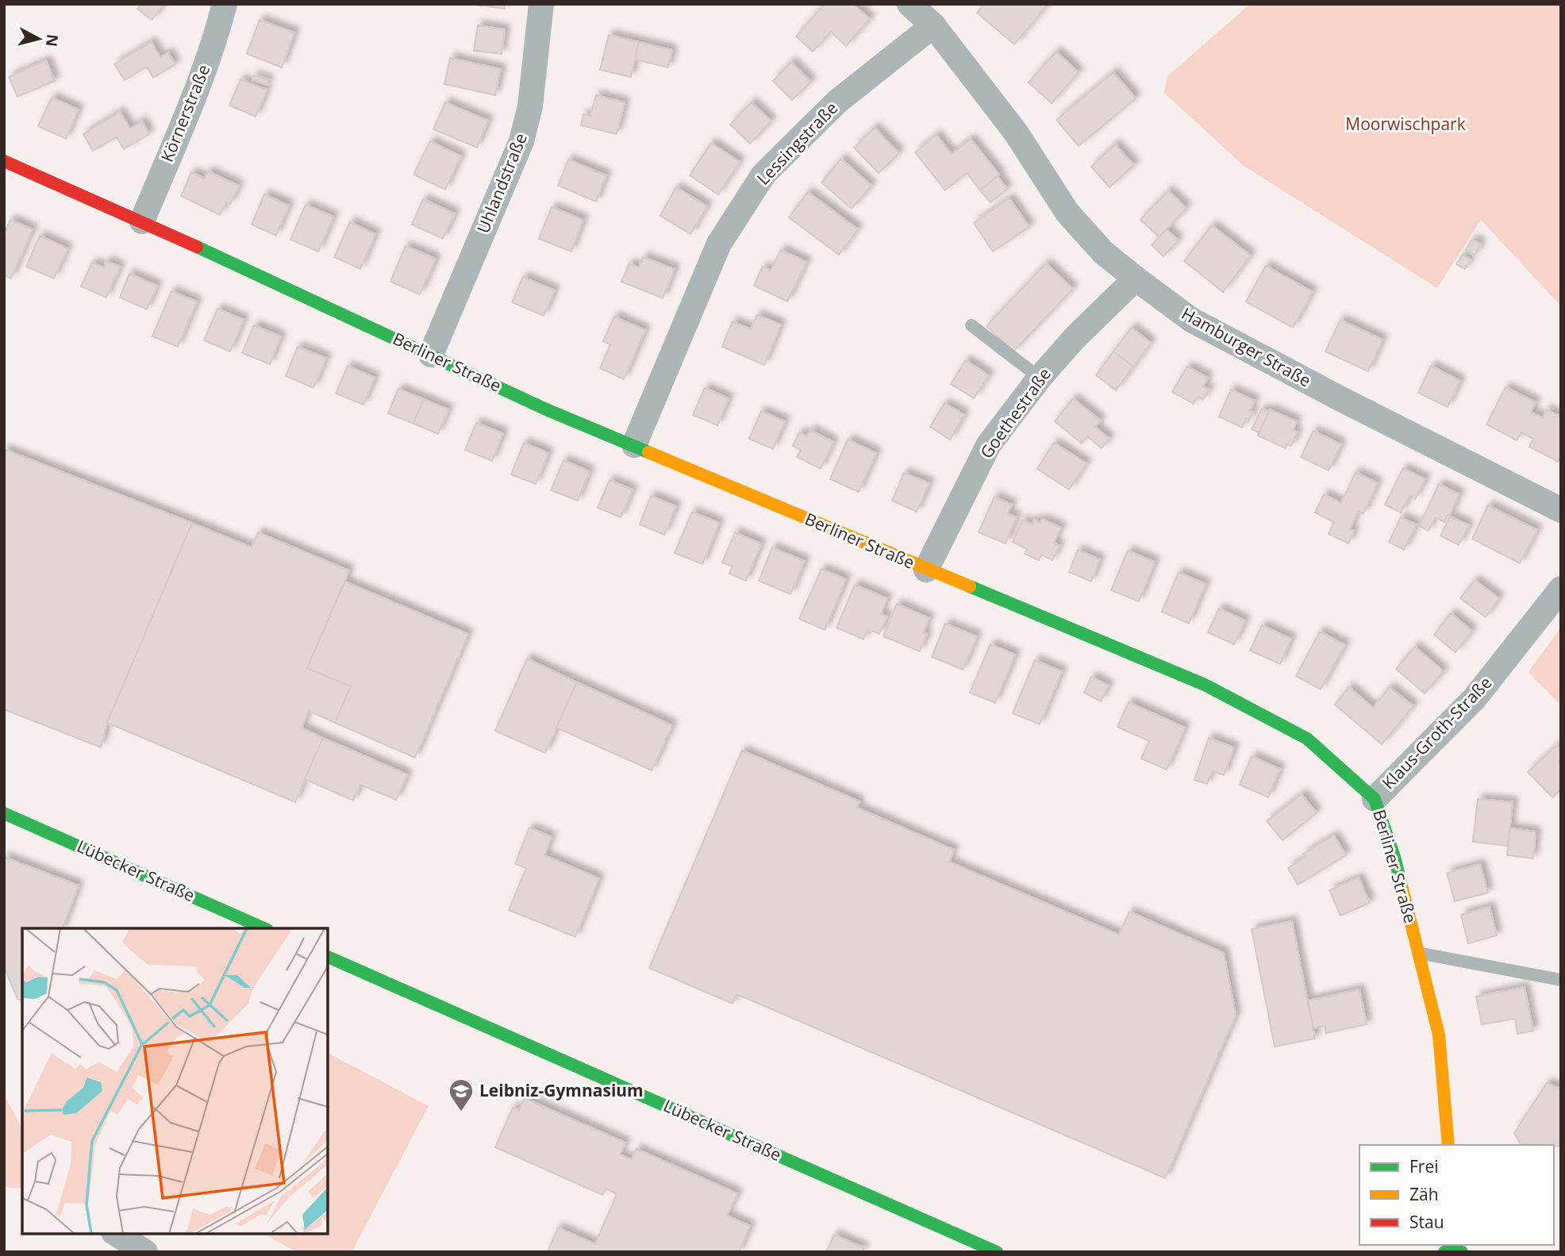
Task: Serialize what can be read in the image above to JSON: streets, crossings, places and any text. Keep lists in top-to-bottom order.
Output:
{
  "streets": {
    "street": [
      "Körnerstraße",
      "Lessingstraße",
      "Uhlandstraße",
      "Hamburger Straße",
      "Berliner Straße",
      "Goethestraße",
      "Klaus-Groth-Straße",
      "Lübecker Straße"
    ]
  },
  "crossings": [
    ["Körnerstraße", "Berliner Straße"],
    ["Lessingstraße", "Hamburger Straße"],
    ["Lessingstraße", "Berliner Straße"],
    ["Uhlandstraße", "Berliner Straße"],
    ["Hamburger Straße", "Goethestraße"],
    ["Berliner Straße", "Goethestraße"],
    ["Berliner Straße", "Klaus-Groth-Straße"]
  ],
  "parks": ["Moorwischpark"],
  "places": {
    "school or university": ["Leibniz-Gymnasium"]
  },
  "legend": ["Frei", "Zäh", "Stau"],
  "north": "right"
}
